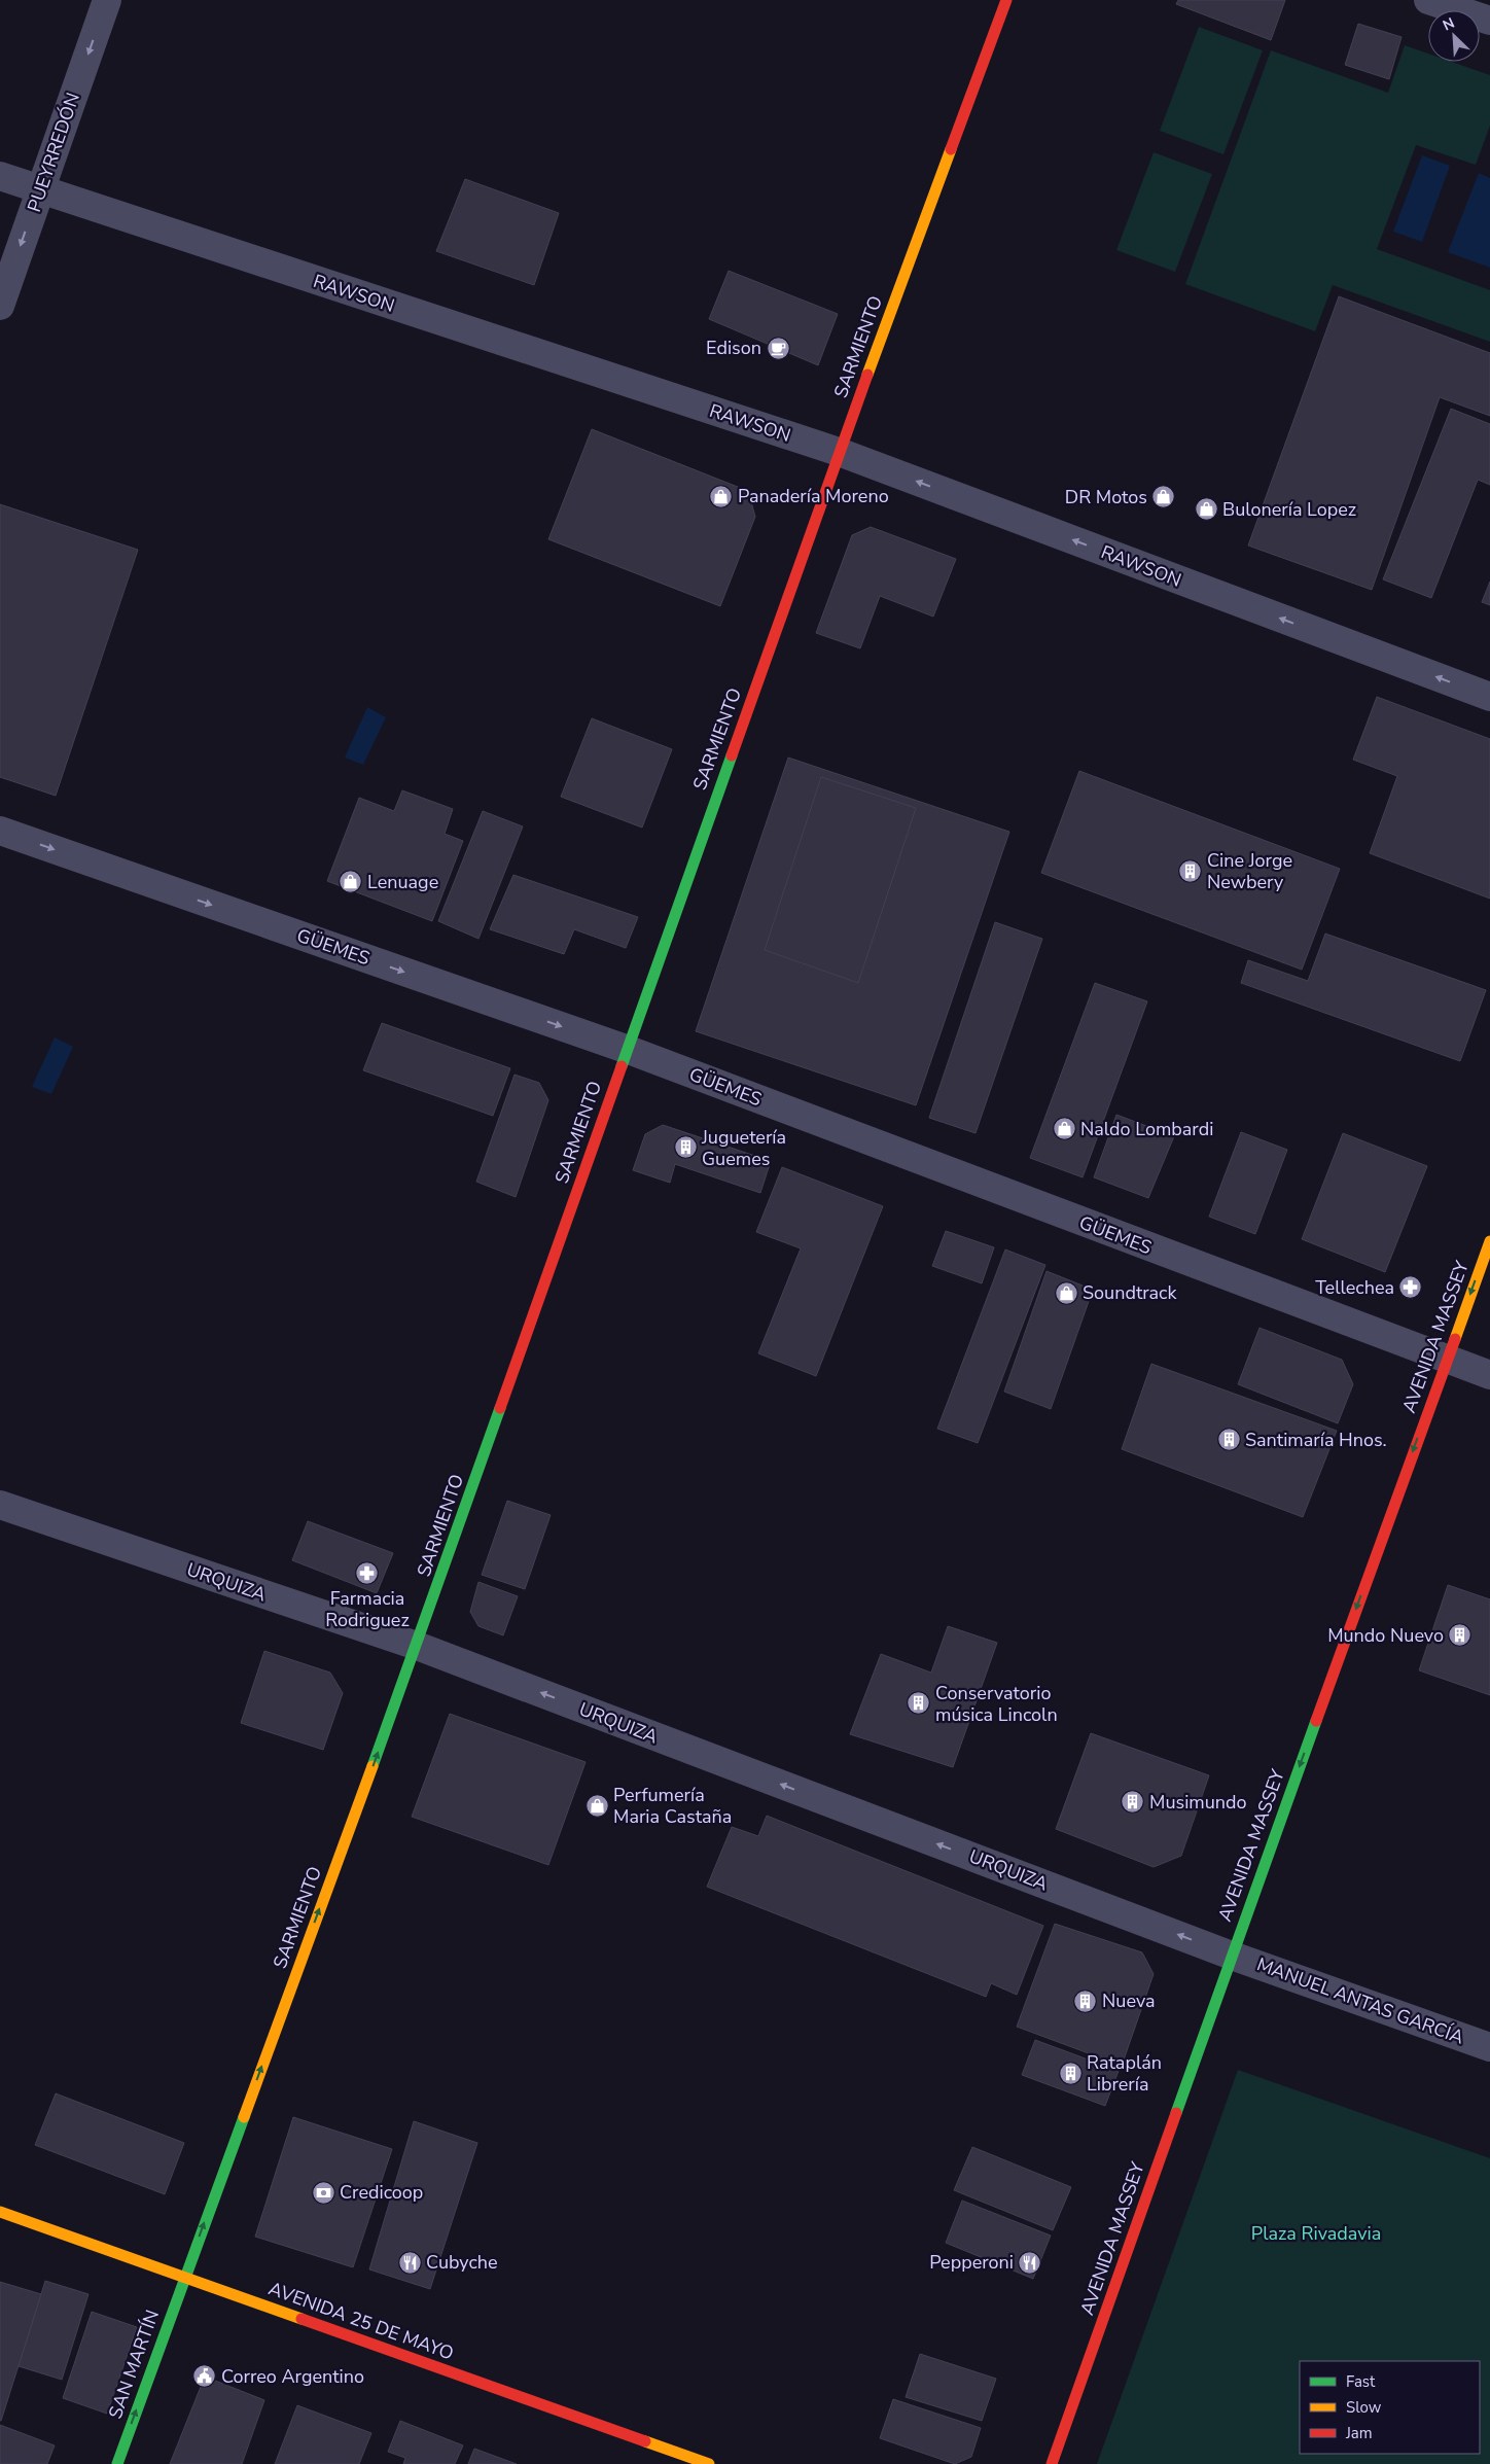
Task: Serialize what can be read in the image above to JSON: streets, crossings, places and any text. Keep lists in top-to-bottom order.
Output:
{
  "streets": {
    "street": [
      "PUEYRREDÓN",
      "RAWSON",
      "SARMIENTO",
      "GÜEMES",
      "AVENIDA MASSEY",
      "URQUIZA",
      "MANUEL ANTAS GARCÍA",
      "AVENIDA 25 DE MAYO",
      "SAN MARTÍN"
    ]
  },
  "crossings": [
    ["PUEYRREDÓN", "RAWSON"],
    ["RAWSON", "SARMIENTO"],
    ["SARMIENTO", "GÜEMES"],
    ["SARMIENTO", "URQUIZA"],
    ["SARMIENTO", "AVENIDA 25 DE MAYO"],
    ["SARMIENTO", "SAN MARTÍN"],
    ["GÜEMES", "AVENIDA MASSEY"],
    ["AVENIDA MASSEY", "URQUIZA"],
    ["AVENIDA MASSEY", "MANUEL ANTAS GARCÍA"],
    ["URQUIZA", "MANUEL ANTAS GARCÍA"],
    ["AVENIDA 25 DE MAYO", "SAN MARTÍN"]
  ],
  "one_way": [
    "PUEYRREDÓN",
    "RAWSON",
    "GÜEMES",
    "AVENIDA MASSEY",
    "URQUIZA",
    "SAN MARTÍN"
  ],
  "parks": ["Plaza Rivadavia"],
  "places": {
    "cafe": ["Edison"],
    "shop": [
      "Panadería Moreno",
      "DR Motos",
      "Bulonería Lopez",
      "Lenuage",
      "Naldo Lombardi",
      "Soundtrack",
      "Perfumería Maria Castaña"
    ],
    "building": [
      "Cine Jorge Newbery",
      "Juguetería Guemes",
      "Santimaría Hnos.",
      "Mundo Nuevo",
      "Conservatorio música Lincoln",
      "Musimundo",
      "Nueva",
      "Rataplán Librería"
    ],
    "pharmacy": ["Tellechea", "Farmacia Rodriguez"],
    "bank": ["Credicoop"],
    "restaurant": ["Cubyche", "Pepperoni"],
    "public building": ["Correo Argentino"]
  },
  "legend": ["Fast", "Slow", "Jam"],
  "north": "top left"
}
